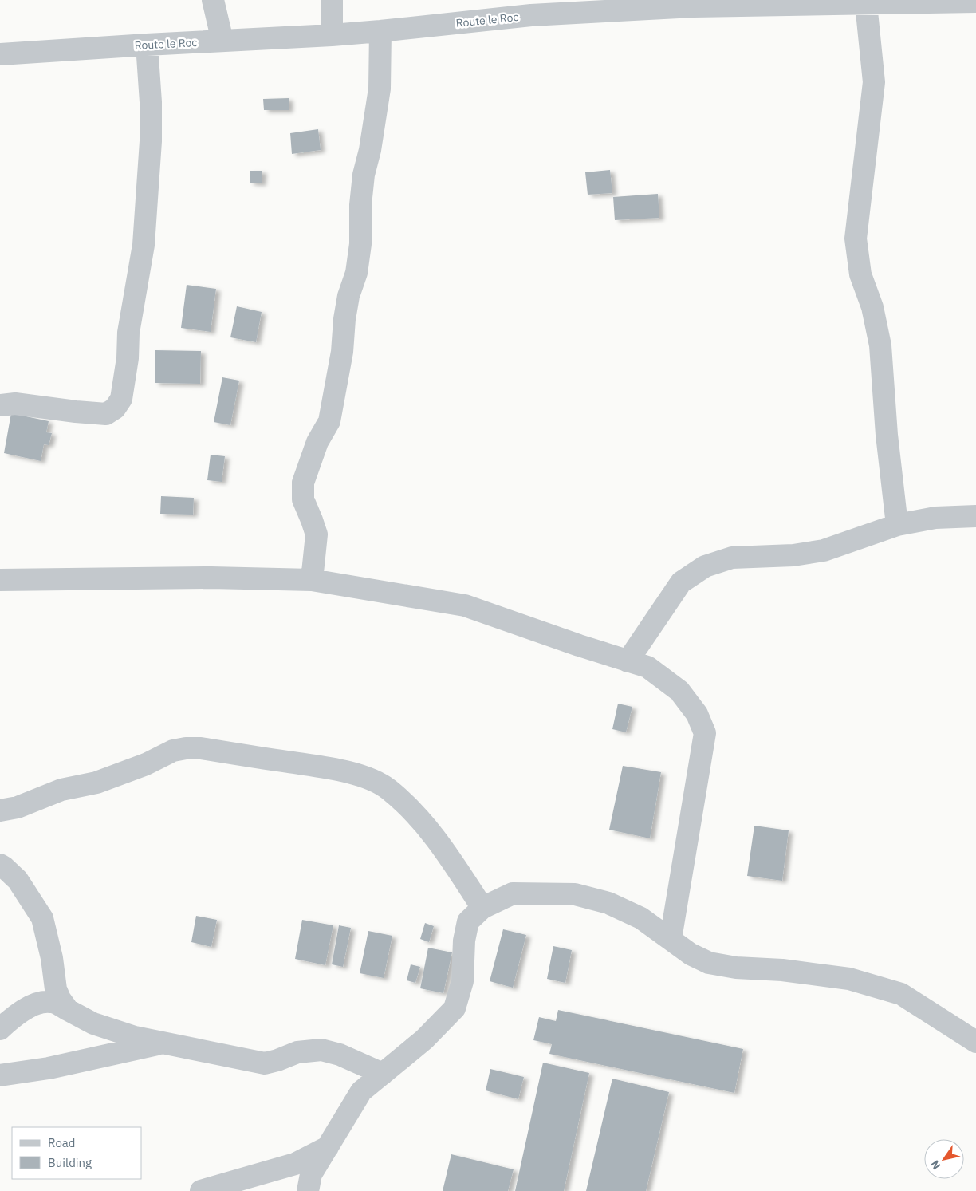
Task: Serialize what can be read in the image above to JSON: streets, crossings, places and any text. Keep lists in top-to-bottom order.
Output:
{
  "streets": {
    "street": ["Route le Roc"]
  },
  "legend": ["Road", "Building"],
  "north": "bottom left"
}
